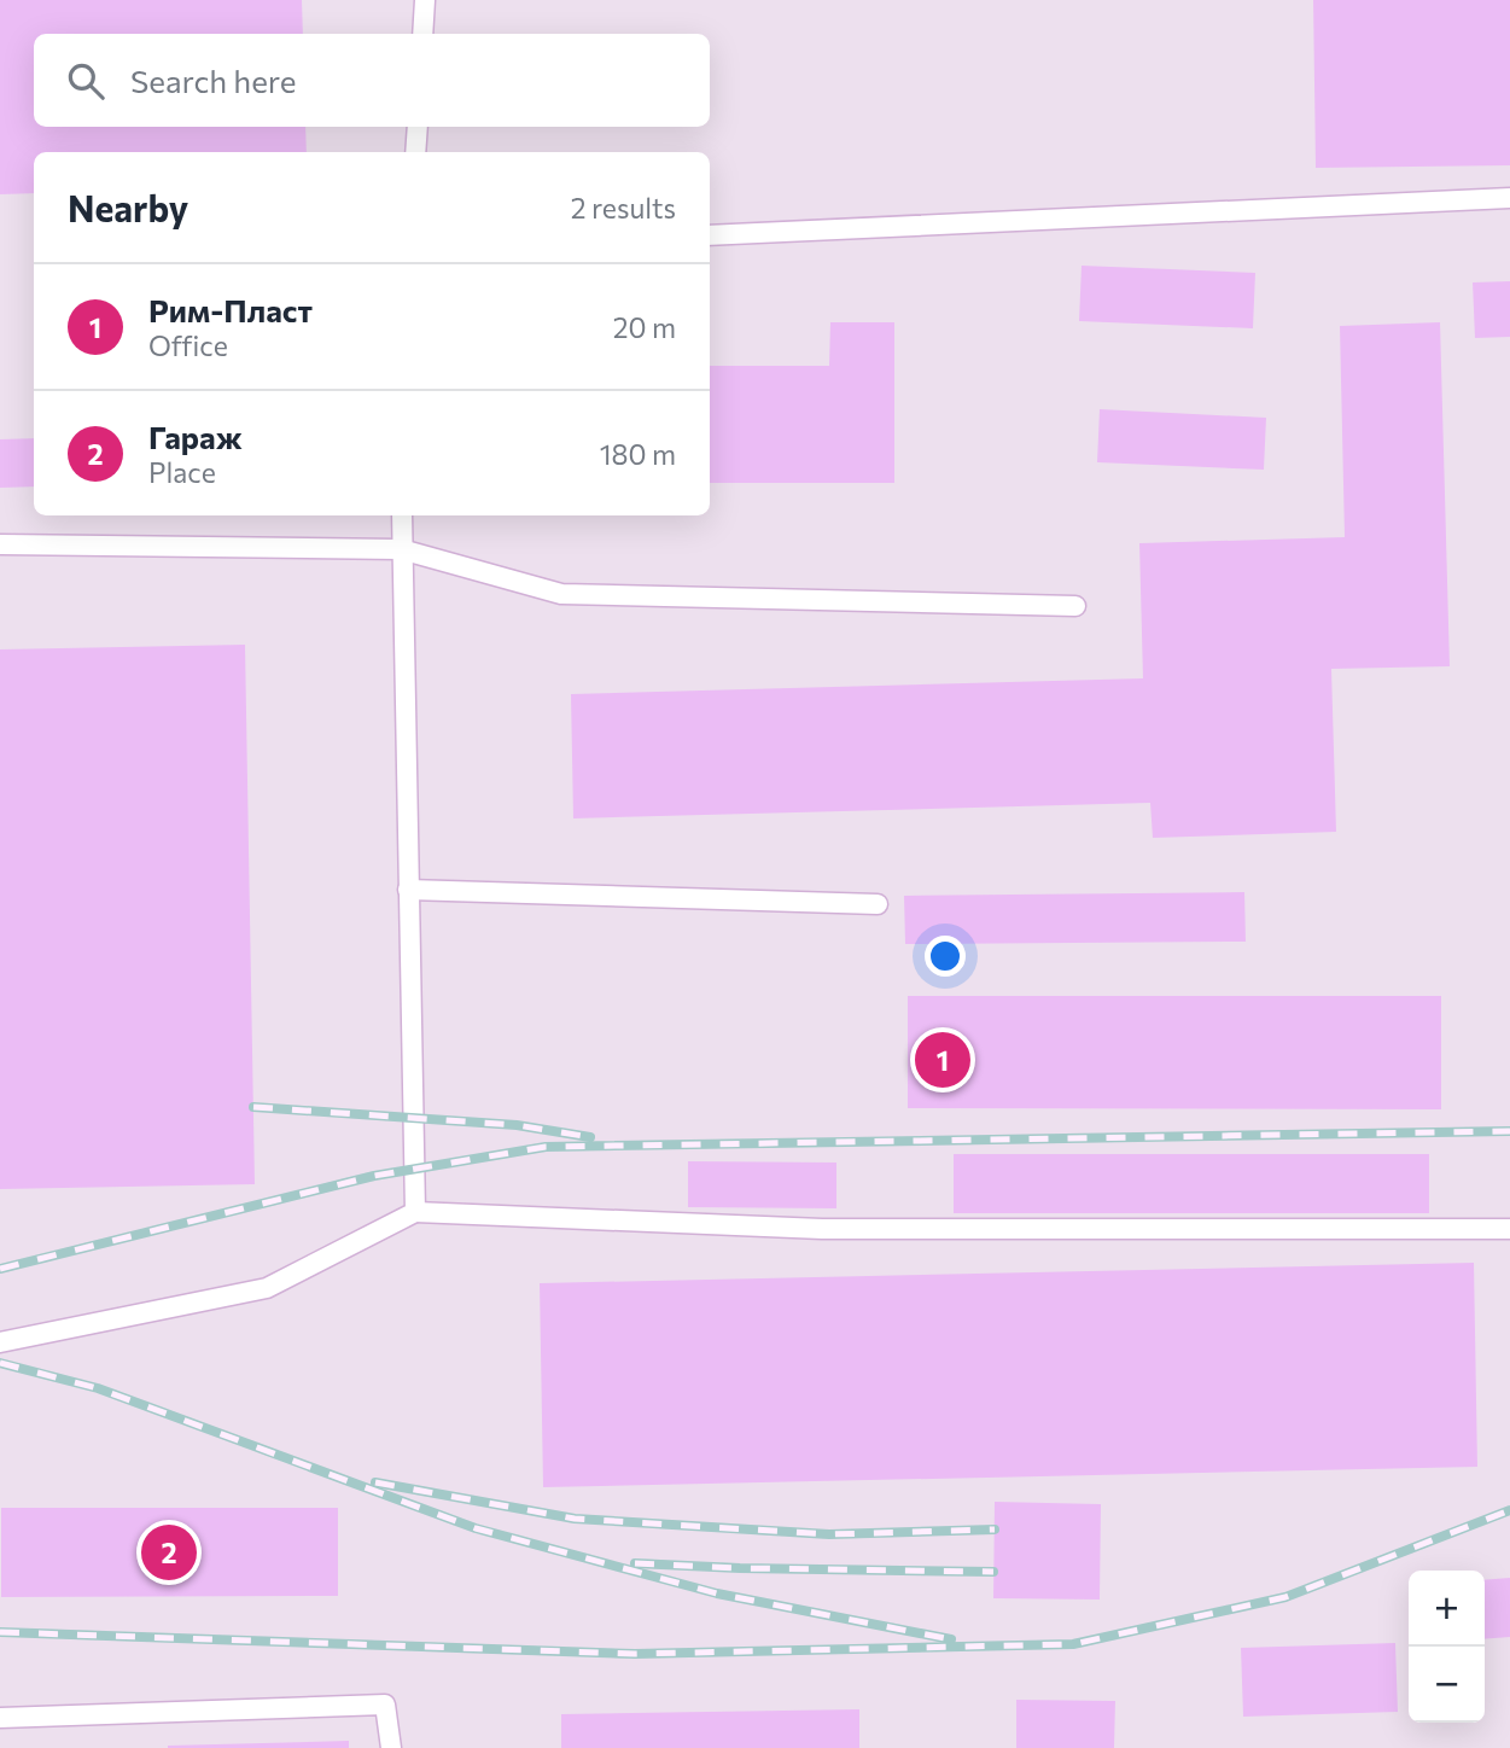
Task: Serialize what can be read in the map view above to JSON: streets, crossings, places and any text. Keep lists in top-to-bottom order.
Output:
{
  "page": {
    "search": "Search here",
    "heading": ["Nearby", "2 results"],
    "list": [
      {
        "mark": "1",
        "name": "Рим-Пласт",
        "note": "Office",
        "value": "20 m"
      },
      {
        "mark": "2",
        "name": "Гараж",
        "note": "Place",
        "value": "180 m"
      }
    ],
    "pins": ["1", "2"],
    "map_buttons": ["+", "−"]
  }
}
